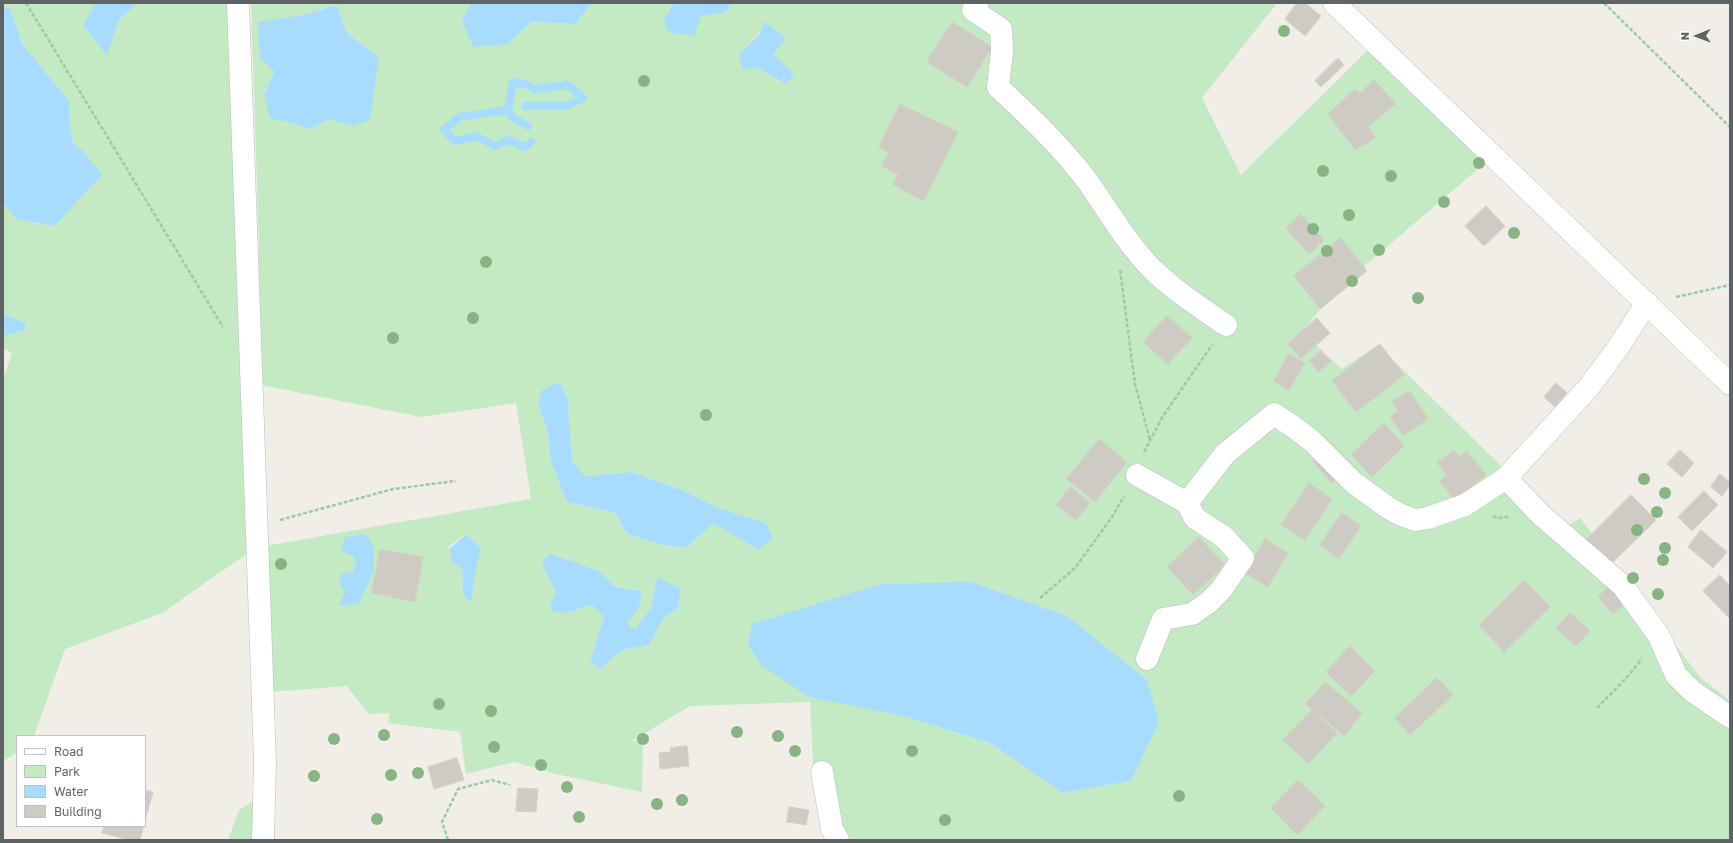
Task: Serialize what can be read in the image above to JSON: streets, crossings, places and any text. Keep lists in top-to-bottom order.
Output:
{
  "legend": [
    "Road",
    "Park",
    "Water",
    "Building"
  ],
  "north": "left"
}
